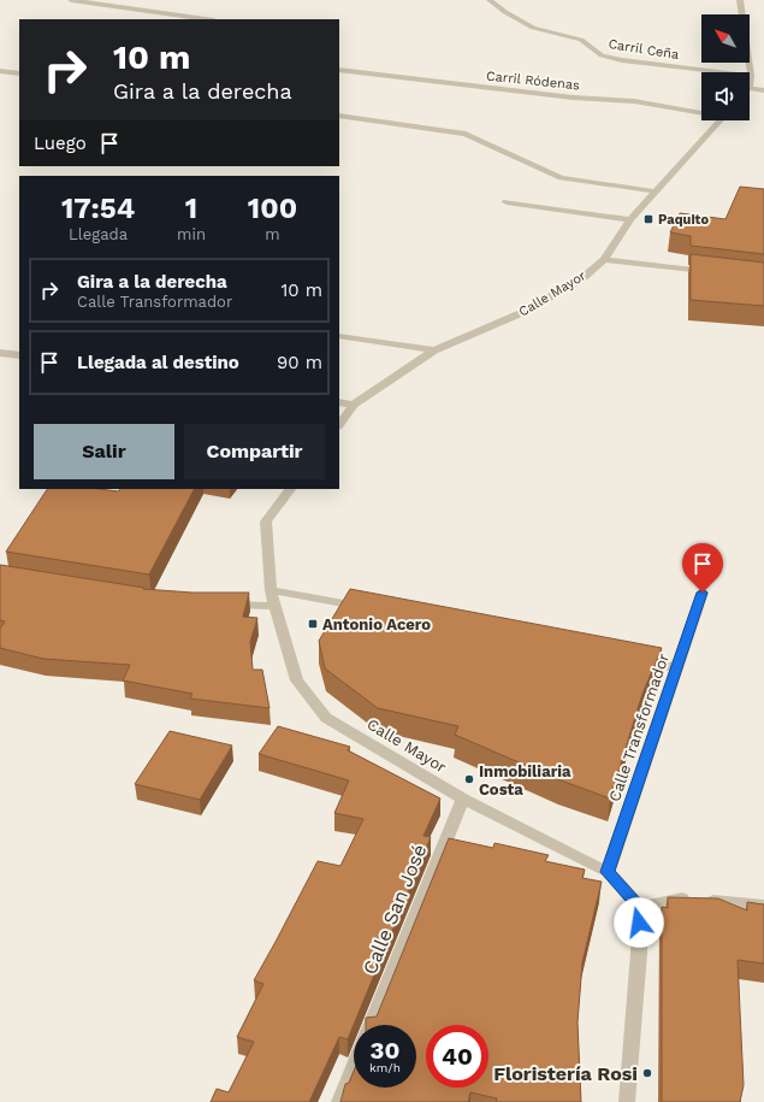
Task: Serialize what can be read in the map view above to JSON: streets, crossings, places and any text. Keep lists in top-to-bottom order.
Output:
{
  "streets": {
    "street": [
      "Carril Ceña",
      "Carril Ródenas",
      "Calle Mayor",
      "Calle Transformador",
      "Calle San José"
    ]
  },
  "crossings": [
    ["Calle Mayor", "Calle Transformador"],
    ["Calle Mayor", "Calle San José"]
  ],
  "places": {
    "transit": ["Paquito", "Antonio Acero"],
    "other": ["Inmobiliaria Costa", "Floristería Rosi"]
  },
  "north": "top left",
  "page": {
    "turn": ["10 m", "Gira a la derecha"],
    "then": "Luego",
    "eta": [
      "17:54",
      "Llegada",
      "1",
      "min",
      "100",
      "m"
    ],
    "list": [
      {
        "name": "Gira a la derecha",
        "note": "Calle Transformador",
        "value": "10 m"
      },
      {
        "name": "Llegada al destino",
        "value": "90 m"
      }
    ],
    "buttons": ["Salir", "Compartir"],
    "speed": "30 km/h",
    "limit": "40"
  }
}
